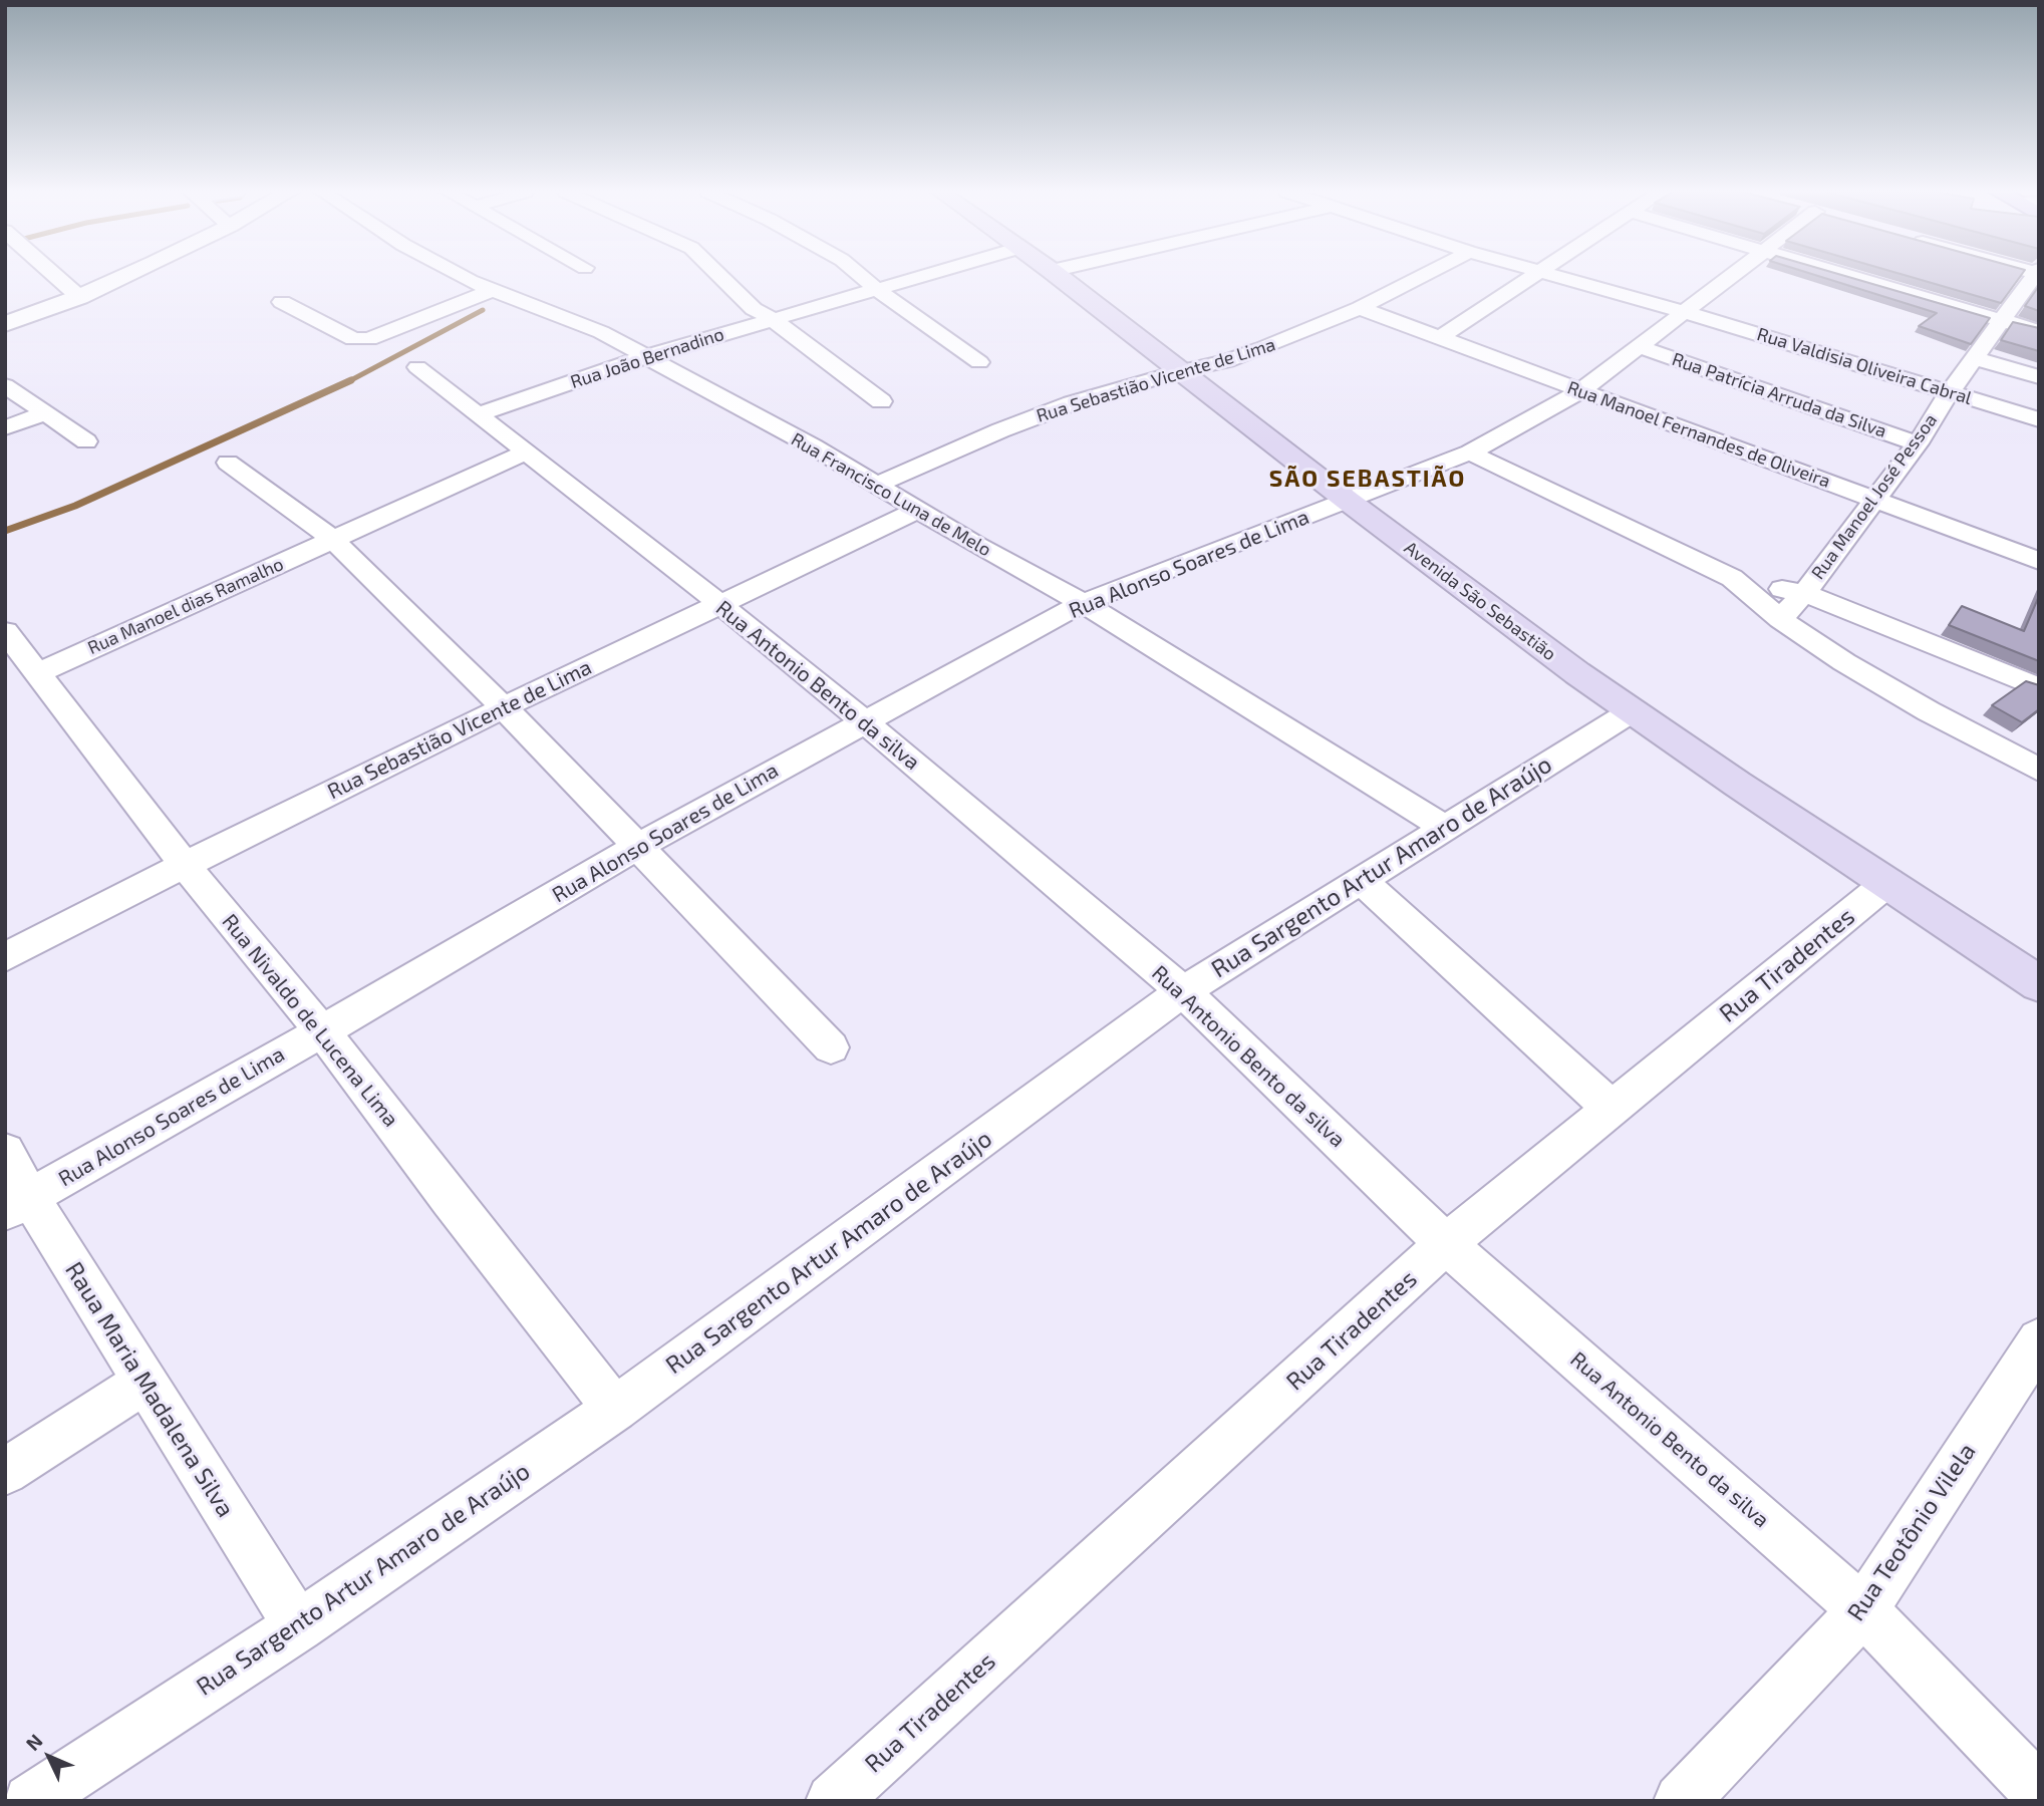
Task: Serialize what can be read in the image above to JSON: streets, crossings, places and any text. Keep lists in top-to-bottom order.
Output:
{
  "streets": {
    "main road": ["Avenida São Sebastião"],
    "street": [
      "Rua João Bernadino",
      "Rua Valdisia Oliveira Cabral",
      "Rua Sebastião Vicente de Lima",
      "Rua Patrícia Arruda da Silva",
      "Rua Manoel Fernandes de Oliveira",
      "Rua Francisco Luna de Melo",
      "Rua Manoel José Pessoa",
      "Rua Alonso Soares de Lima",
      "Rua Manoel dias Ramalho",
      "Rua Antonio Bento da silva",
      "Rua Sargento Artur Amaro de Araújo",
      "Rua Tiradentes",
      "Rua Nivaldo de Lucena Lima",
      "Raua Maria Madalena Silva",
      "Rua Teotônio Vilela"
    ]
  },
  "crossings": [
    ["Rua João Bernadino", "Rua Francisco Luna de Melo"],
    ["Rua João Bernadino", "Rua Antonio Bento da silva"],
    ["Rua Valdisia Oliveira Cabral", "Rua Manoel José Pessoa"],
    ["Rua Valdisia Oliveira Cabral", "Rua Alonso Soares de Lima"],
    ["Rua Sebastião Vicente de Lima", "Rua Manoel Fernandes de Oliveira"],
    ["Rua Sebastião Vicente de Lima", "Rua Francisco Luna de Melo"],
    ["Rua Sebastião Vicente de Lima", "Avenida São Sebastião"],
    ["Rua Sebastião Vicente de Lima", "Rua Antonio Bento da silva"],
    ["Rua Sebastião Vicente de Lima", "Rua Nivaldo de Lucena Lima"],
    ["Rua Patrícia Arruda da Silva", "Rua Manoel José Pessoa"],
    ["Rua Patrícia Arruda da Silva", "Rua Alonso Soares de Lima"],
    ["Rua Manoel Fernandes de Oliveira", "Rua Manoel José Pessoa"],
    ["Rua Manoel Fernandes de Oliveira", "Rua Alonso Soares de Lima"],
    ["Rua Francisco Luna de Melo", "Rua Alonso Soares de Lima"],
    ["Rua Francisco Luna de Melo", "Rua Sargento Artur Amaro de Araújo"],
    ["Rua Alonso Soares de Lima", "Avenida São Sebastião"],
    ["Rua Alonso Soares de Lima", "Rua Antonio Bento da silva"],
    ["Rua Alonso Soares de Lima", "Rua Nivaldo de Lucena Lima"],
    ["Rua Alonso Soares de Lima", "Raua Maria Madalena Silva"],
    ["Avenida São Sebastião", "Rua Sargento Artur Amaro de Araújo"],
    ["Avenida São Sebastião", "Rua Tiradentes"],
    ["Rua Manoel dias Ramalho", "Rua Antonio Bento da silva"],
    ["Rua Manoel dias Ramalho", "Rua Nivaldo de Lucena Lima"],
    ["Rua Antonio Bento da silva", "Rua Sargento Artur Amaro de Araújo"],
    ["Rua Antonio Bento da silva", "Rua Tiradentes"],
    ["Rua Antonio Bento da silva", "Rua Teotônio Vilela"],
    ["Rua Sargento Artur Amaro de Araújo", "Rua Nivaldo de Lucena Lima"],
    ["Rua Sargento Artur Amaro de Araújo", "Raua Maria Madalena Silva"]
  ],
  "districts": ["SÃO SEBASTIÃO"],
  "north": "top left"
}
